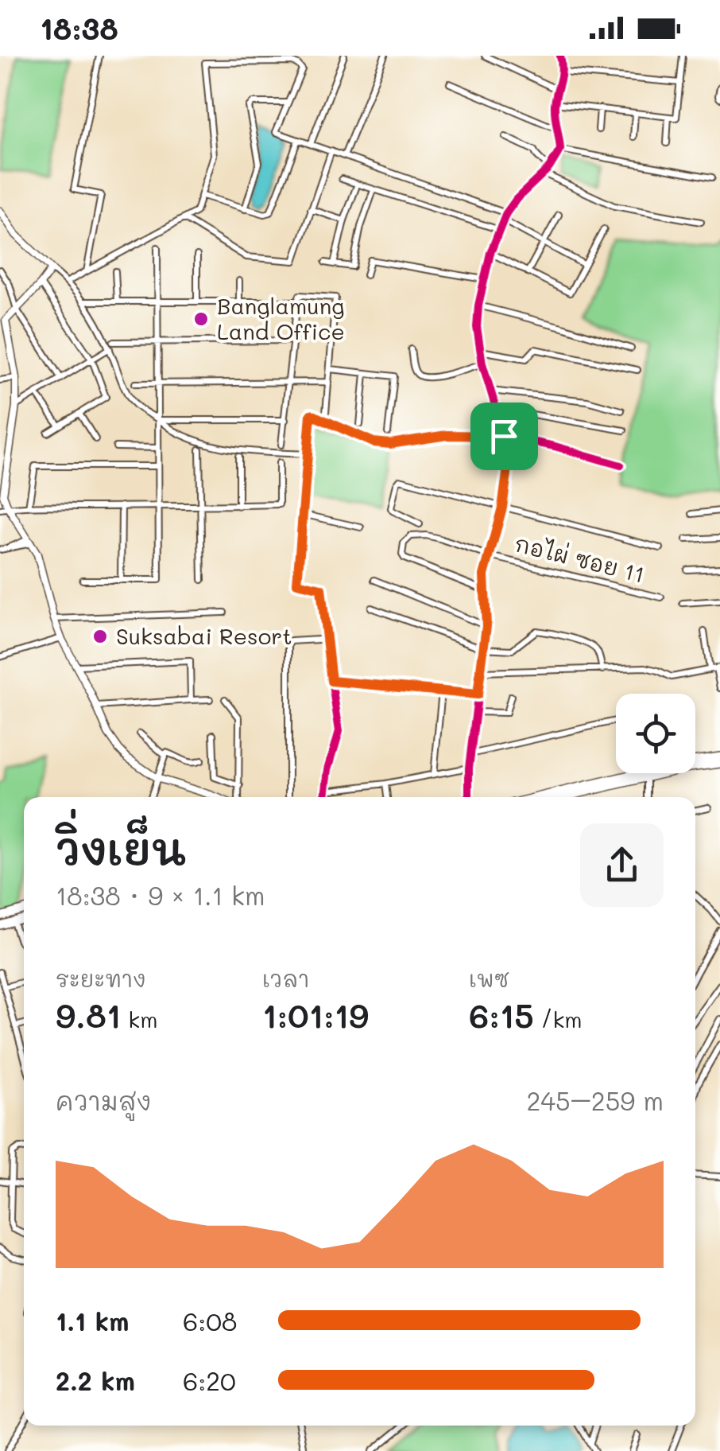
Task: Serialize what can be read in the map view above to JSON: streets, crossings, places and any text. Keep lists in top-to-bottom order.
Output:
{
  "streets": {
    "street": ["กอไผ่ ซอย 11"]
  },
  "places": ["Banglamung Land Office", "Suksabai Resort"],
  "page": {
    "status": "18:38",
    "heading": ["วิ่งเย็น", "18:38 · 9 × 1.1 km"],
    "stats": [
      ["ระยะทาง", "9.81 km"],
      ["เวลา", "1:01:19"],
      ["เพซ", "6:15 /km"]
    ],
    "chart": ["ความสูง", "245–259 m"],
    "list": [
      {
        "name": "1.1 km",
        "note": "6:08"
      },
      {
        "name": "2.2 km",
        "note": "6:20"
      }
    ]
  }
}
